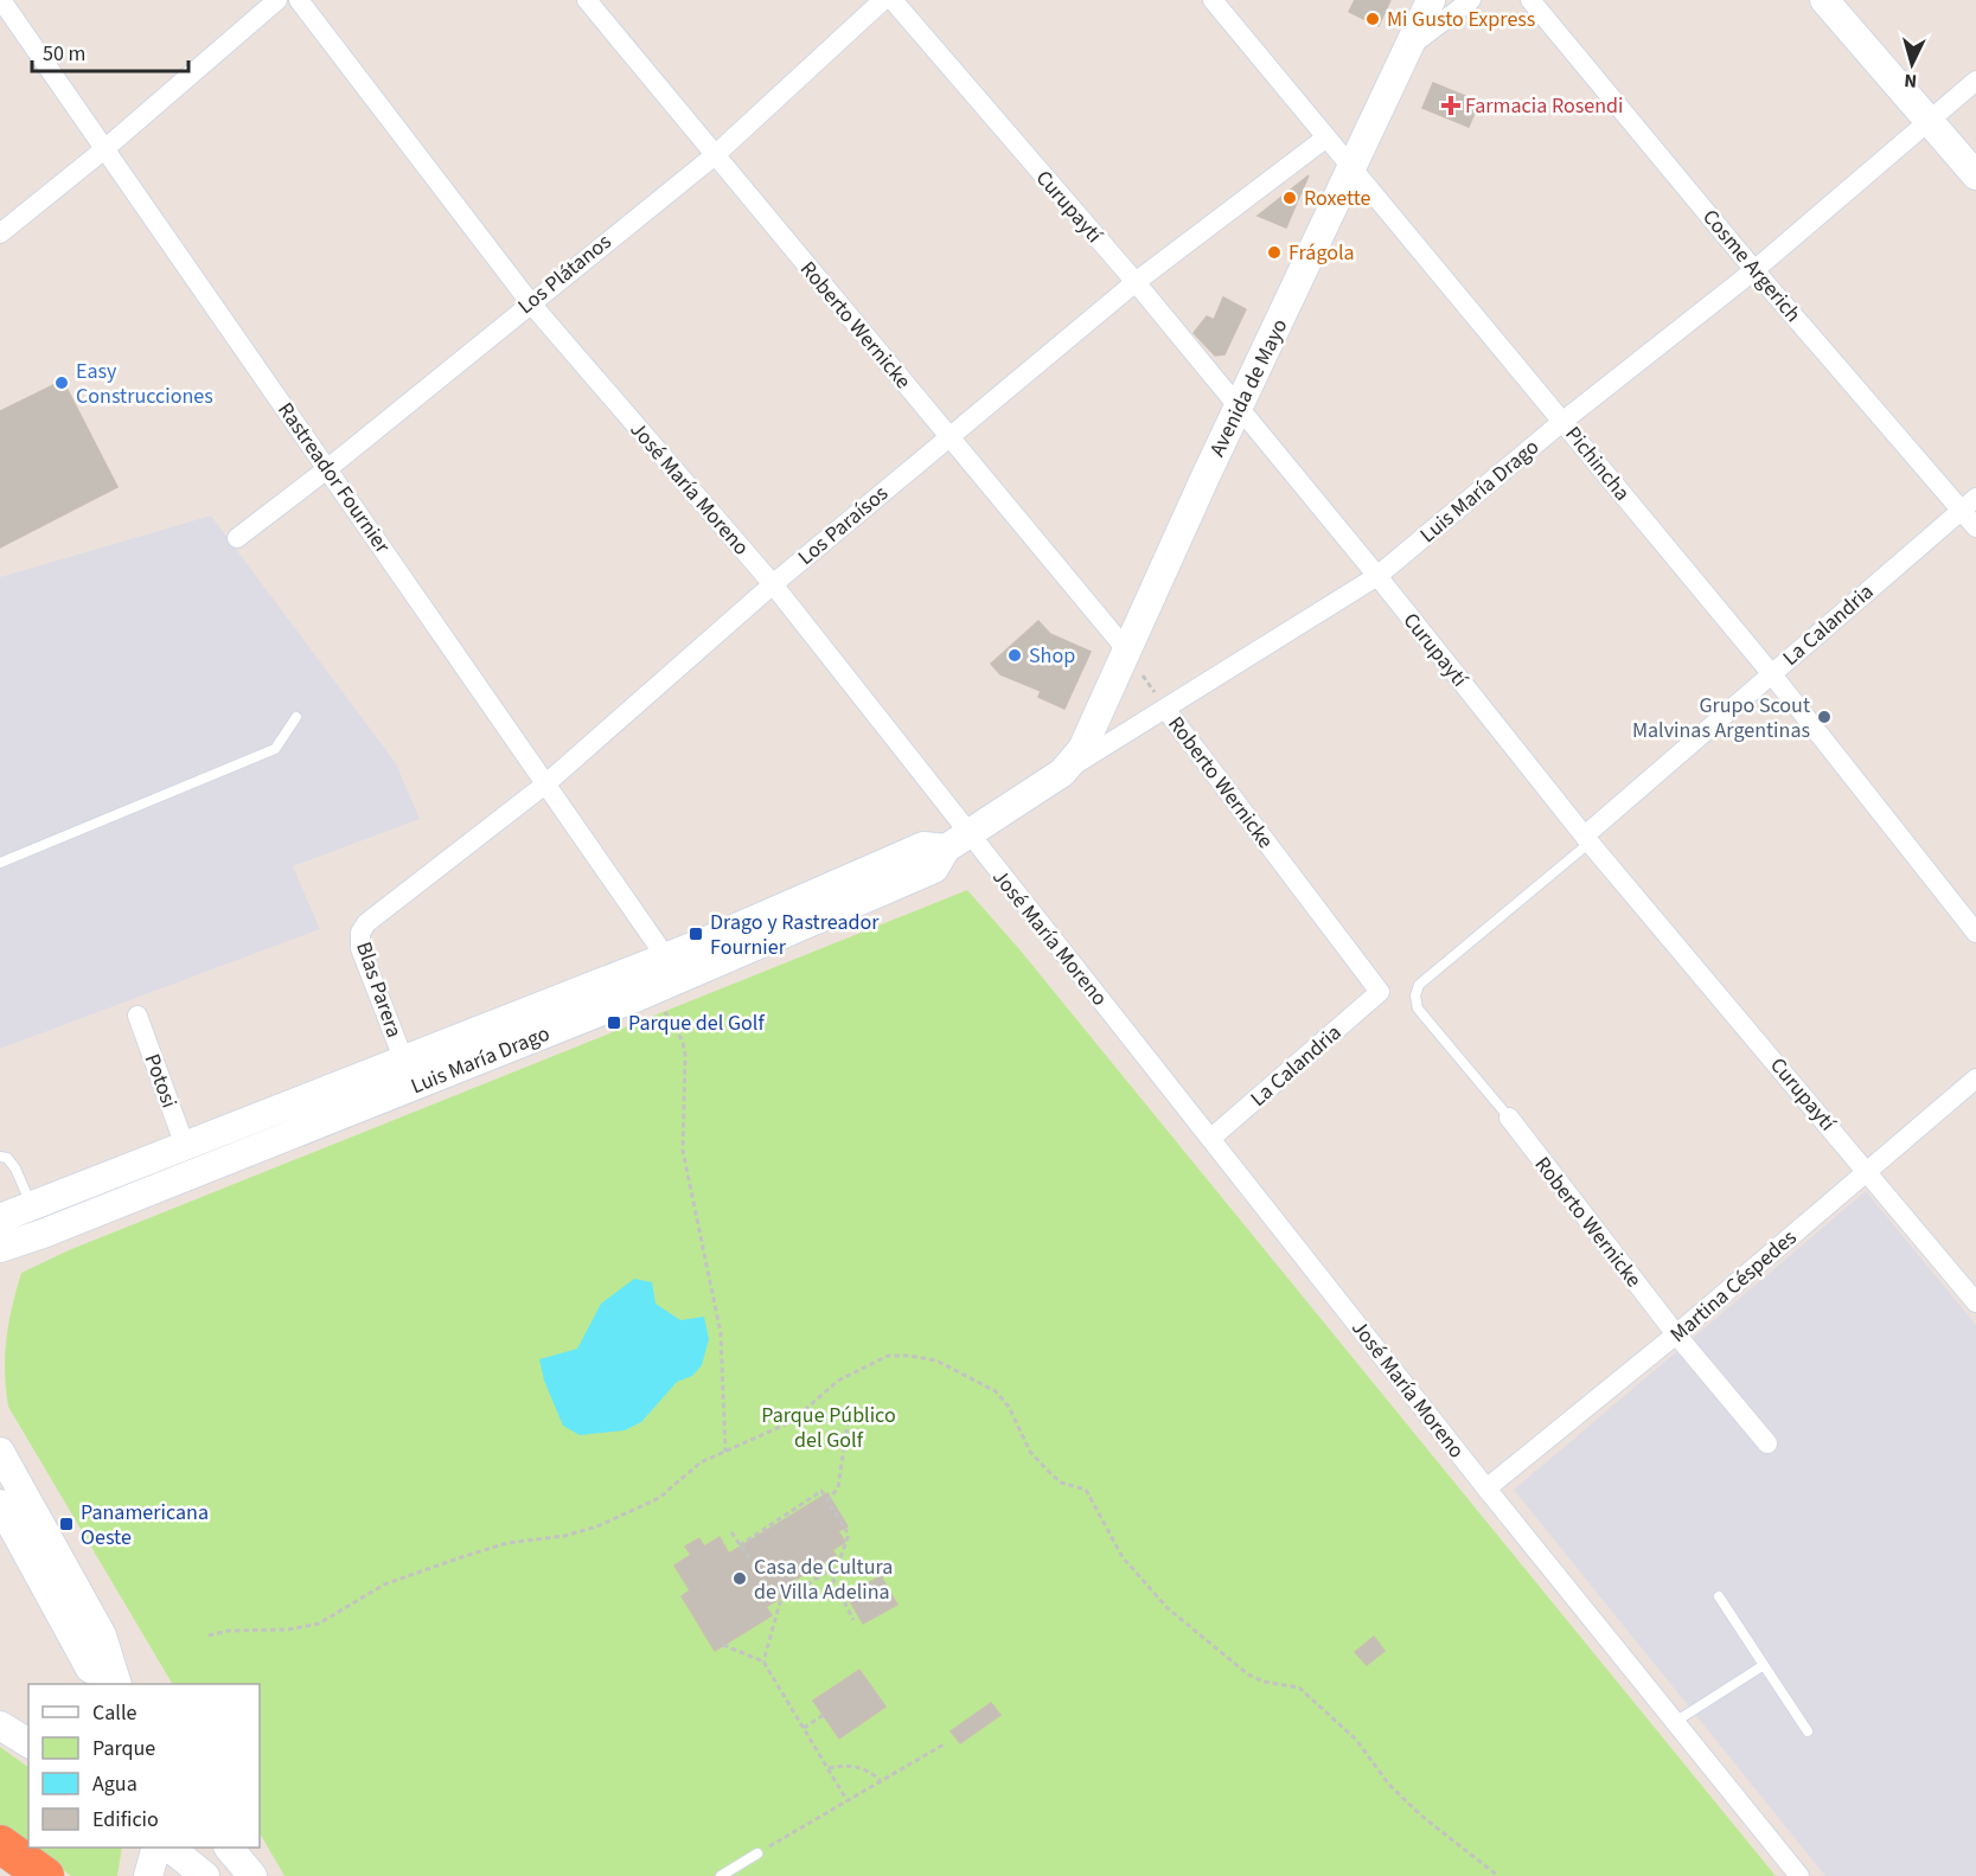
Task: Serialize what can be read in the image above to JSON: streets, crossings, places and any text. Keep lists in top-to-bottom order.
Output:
{
  "streets": {
    "main road": ["Avenida de Mayo", "Luis María Drago"],
    "street": [
      "Curupaytí",
      "Cosme Argerich",
      "Los Plátanos",
      "Roberto Wernicke",
      "Pichincha",
      "Rastreador Fournier",
      "José María Moreno",
      "Los Paraísos",
      "La Calandria",
      "Blas Parera",
      "Potosi",
      "Martina Céspedes"
    ]
  },
  "crossings": [
    ["Curupaytí", "Avenida de Mayo"],
    ["Curupaytí", "Luis María Drago"],
    ["Curupaytí", "Los Paraísos"],
    ["Curupaytí", "La Calandria"],
    ["Curupaytí", "Martina Céspedes"],
    ["Cosme Argerich", "Luis María Drago"],
    ["Cosme Argerich", "La Calandria"],
    ["Los Plátanos", "Roberto Wernicke"],
    ["Los Plátanos", "Rastreador Fournier"],
    ["Los Plátanos", "José María Moreno"],
    ["Roberto Wernicke", "Avenida de Mayo"],
    ["Roberto Wernicke", "Luis María Drago"],
    ["Roberto Wernicke", "Los Paraísos"],
    ["Roberto Wernicke", "La Calandria"],
    ["Roberto Wernicke", "Martina Céspedes"],
    ["Avenida de Mayo", "Pichincha"],
    ["Avenida de Mayo", "Luis María Drago"],
    ["Pichincha", "Luis María Drago"],
    ["Pichincha", "Los Paraísos"],
    ["Pichincha", "La Calandria"],
    ["Rastreador Fournier", "Luis María Drago"],
    ["Rastreador Fournier", "Los Paraísos"],
    ["José María Moreno", "Luis María Drago"],
    ["José María Moreno", "Los Paraísos"],
    ["José María Moreno", "La Calandria"],
    ["José María Moreno", "Martina Céspedes"],
    ["Luis María Drago", "Blas Parera"],
    ["Luis María Drago", "Potosi"],
    ["Los Paraísos", "Blas Parera"]
  ],
  "parks": ["Parque Público del Golf"],
  "places": {
    "other": [
      "Mi Gusto Express",
      "Roxette",
      "Frágola",
      "Easy Construcciones",
      "Shop",
      "Grupo Scout Malvinas Argentinas",
      "Casa de Cultura de Villa Adelina"
    ],
    "health": ["Farmacia Rosendi"],
    "transit": ["Drago y Rastreador Fournier", "Parque del Golf", "Panamericana Oeste"]
  },
  "legend": [
    "Calle",
    "Parque",
    "Agua",
    "Edificio"
  ],
  "scale_bar": "50 m",
  "north": "bottom"
}
